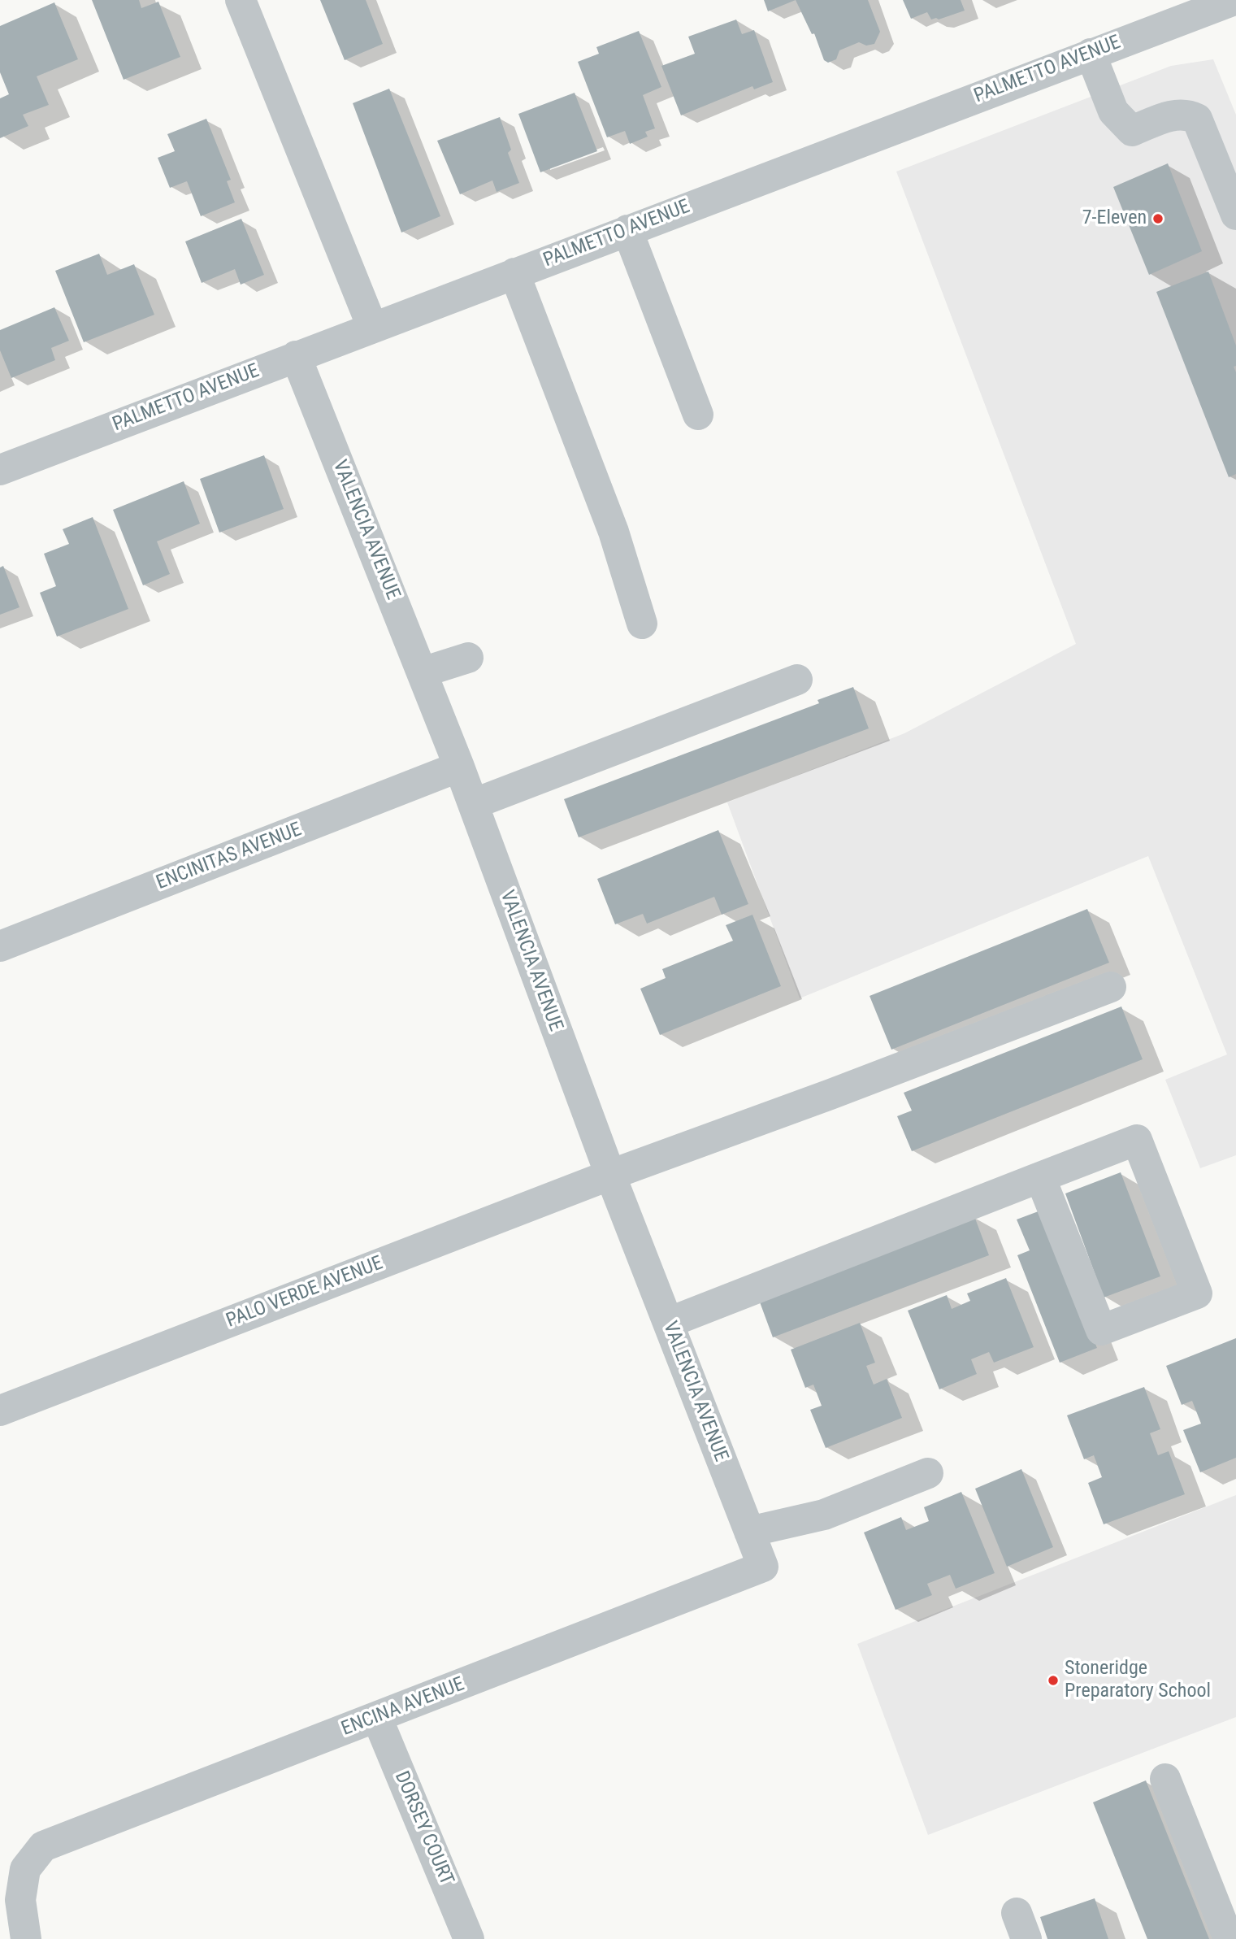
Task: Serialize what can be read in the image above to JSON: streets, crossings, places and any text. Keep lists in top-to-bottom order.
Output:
{
  "streets": {
    "street": [
      "PALMETTO AVENUE",
      "VALENCIA AVENUE",
      "ENCINITAS AVENUE",
      "PALO VERDE AVENUE",
      "ENCINA AVENUE",
      "DORSEY COURT"
    ]
  },
  "crossings": [
    ["PALMETTO AVENUE", "VALENCIA AVENUE"],
    ["VALENCIA AVENUE", "ENCINITAS AVENUE"],
    ["VALENCIA AVENUE", "PALO VERDE AVENUE"],
    ["VALENCIA AVENUE", "ENCINA AVENUE"],
    ["ENCINA AVENUE", "DORSEY COURT"]
  ],
  "places": ["7-Eleven", "Stoneridge Preparatory School"]
}
